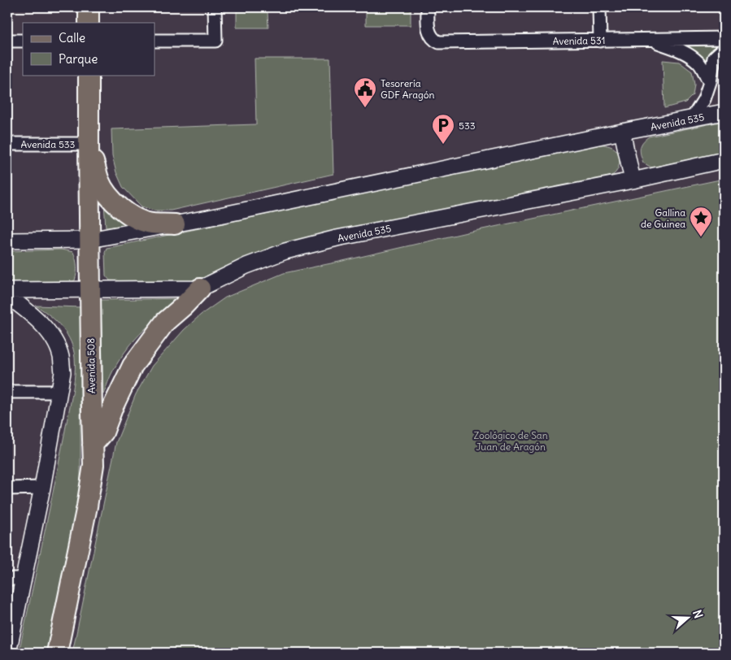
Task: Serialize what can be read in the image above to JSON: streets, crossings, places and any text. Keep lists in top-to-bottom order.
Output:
{
  "streets": {
    "main road": ["Avenida 508"],
    "street": ["Avenida 531", "Avenida 535", "Avenida 533"]
  },
  "crossings": [
    ["Avenida 535", "Avenida 508"],
    ["Avenida 533", "Avenida 508"]
  ],
  "parks": ["Zoológico de San Juan de Aragón"],
  "places": {
    "public building": ["Tesorería GDF Aragón"],
    "parking": ["533"],
    "place": ["Gallina de Guinea"]
  },
  "legend": ["Calle", "Parque"],
  "north": "right"
}
